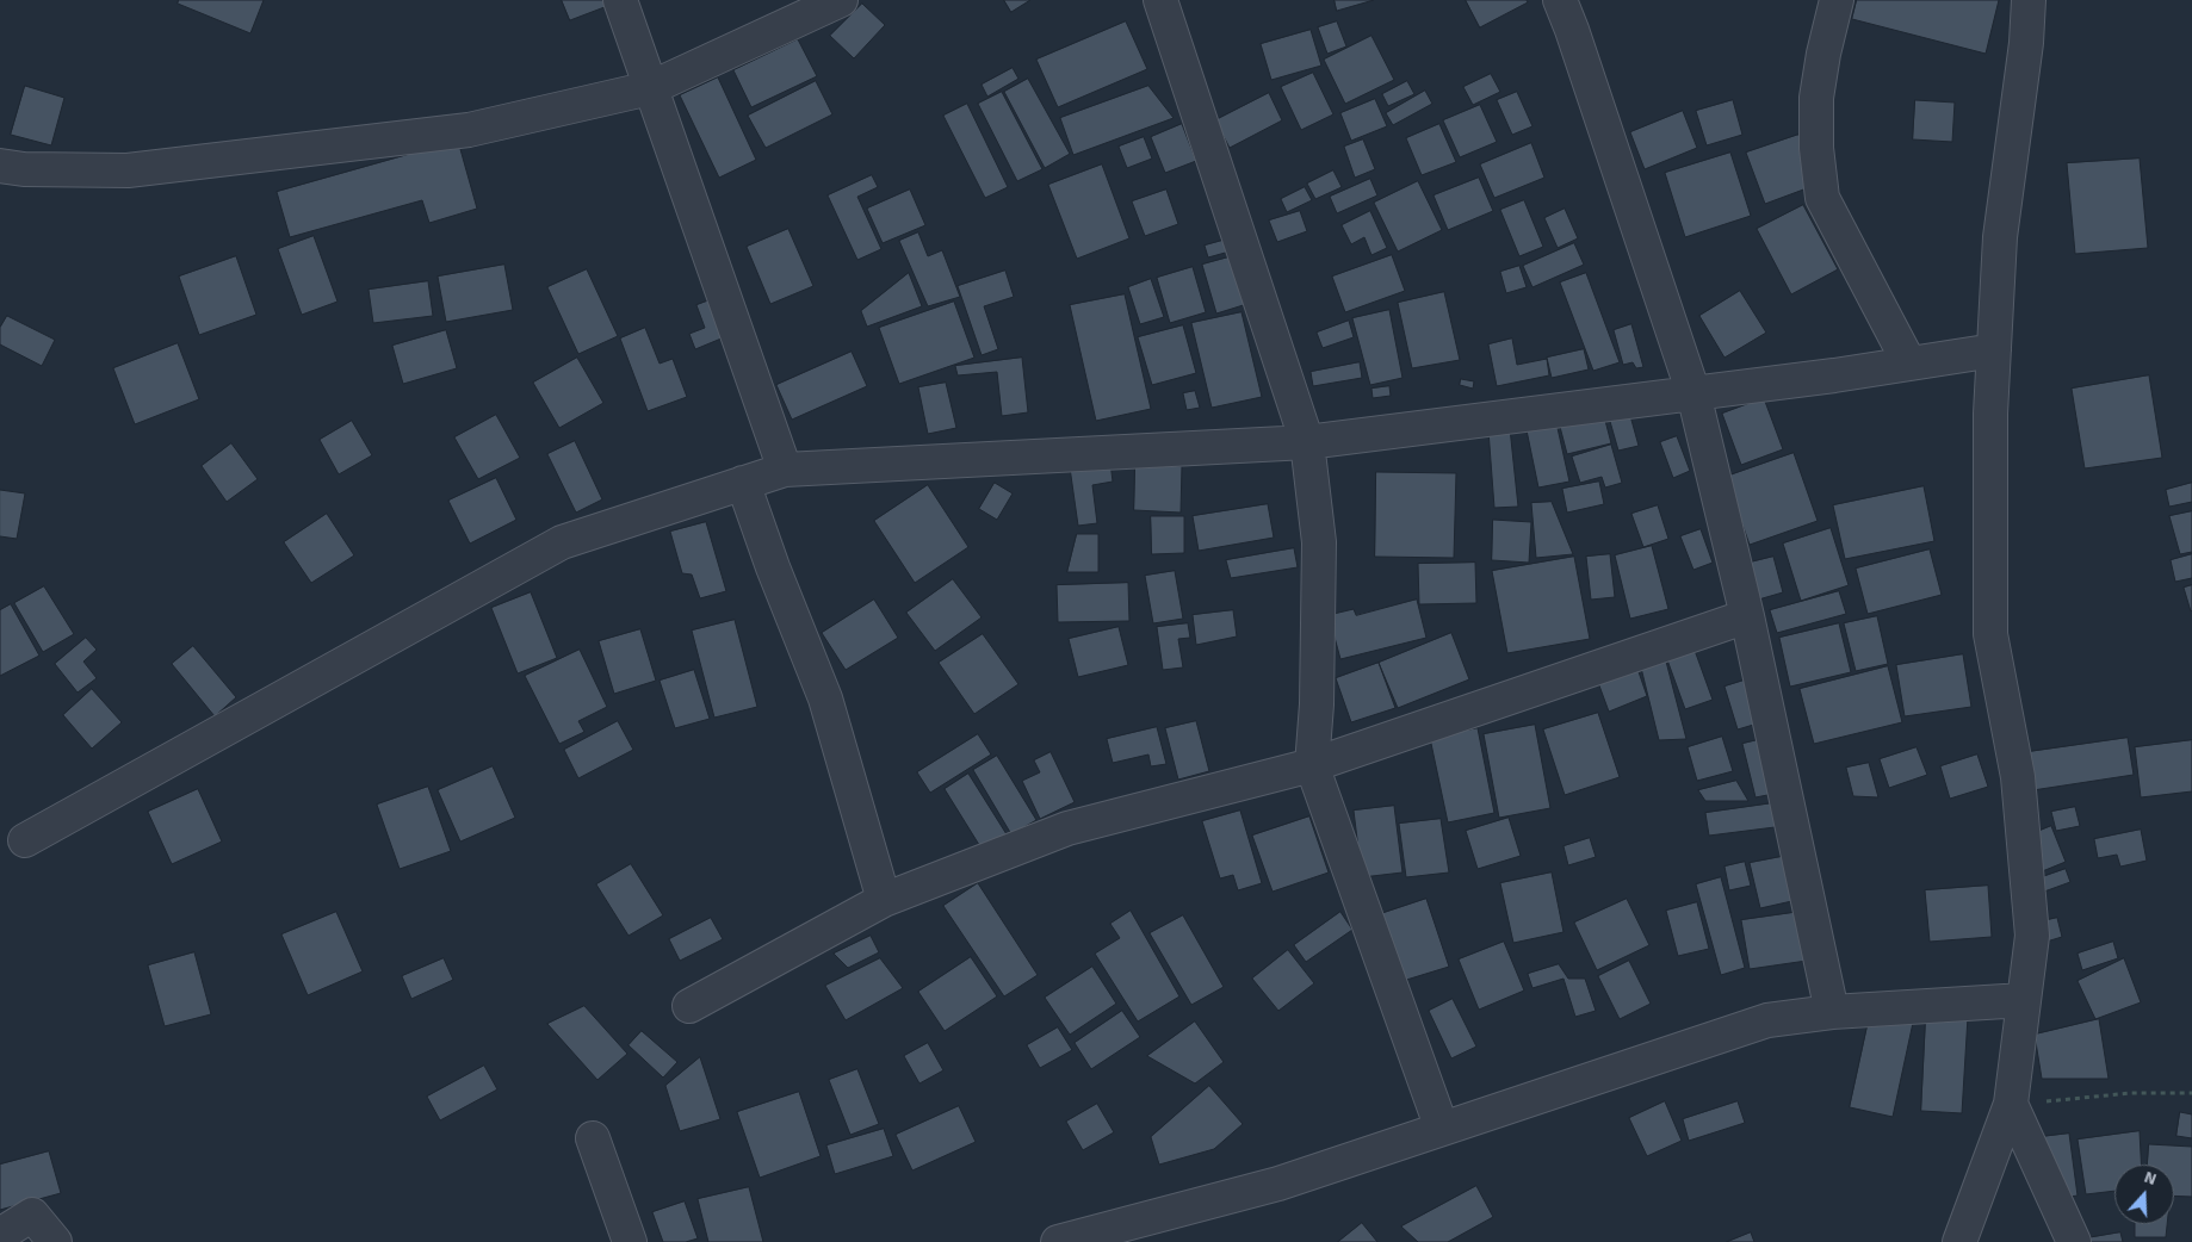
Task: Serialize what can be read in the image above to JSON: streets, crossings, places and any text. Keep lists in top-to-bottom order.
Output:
{
  "north": "top"
}
